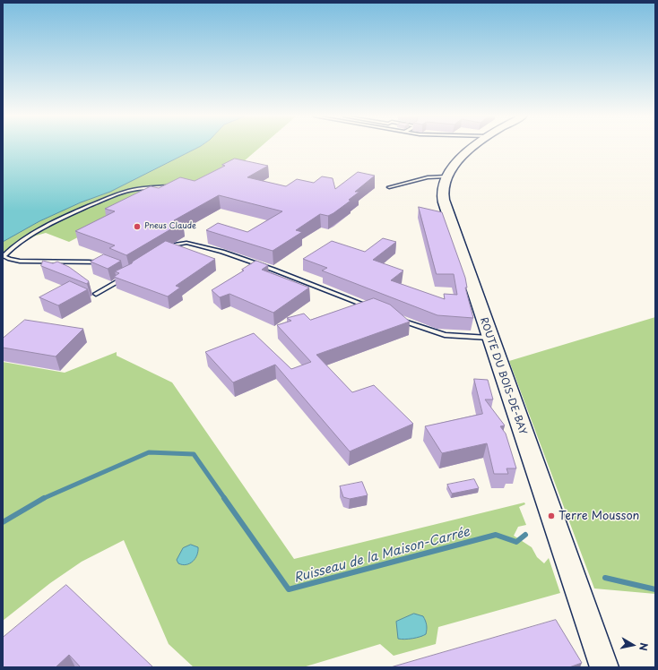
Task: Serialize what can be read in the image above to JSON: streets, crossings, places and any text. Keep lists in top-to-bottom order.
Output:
{
  "streets": {
    "main road": ["ROUTE DU BOIS-DE-BAY"]
  },
  "water": ["Ruisseau de la Maison-Carrée"],
  "places": ["Pneus Claude", "Terre Mousson"],
  "north": "right"
}
